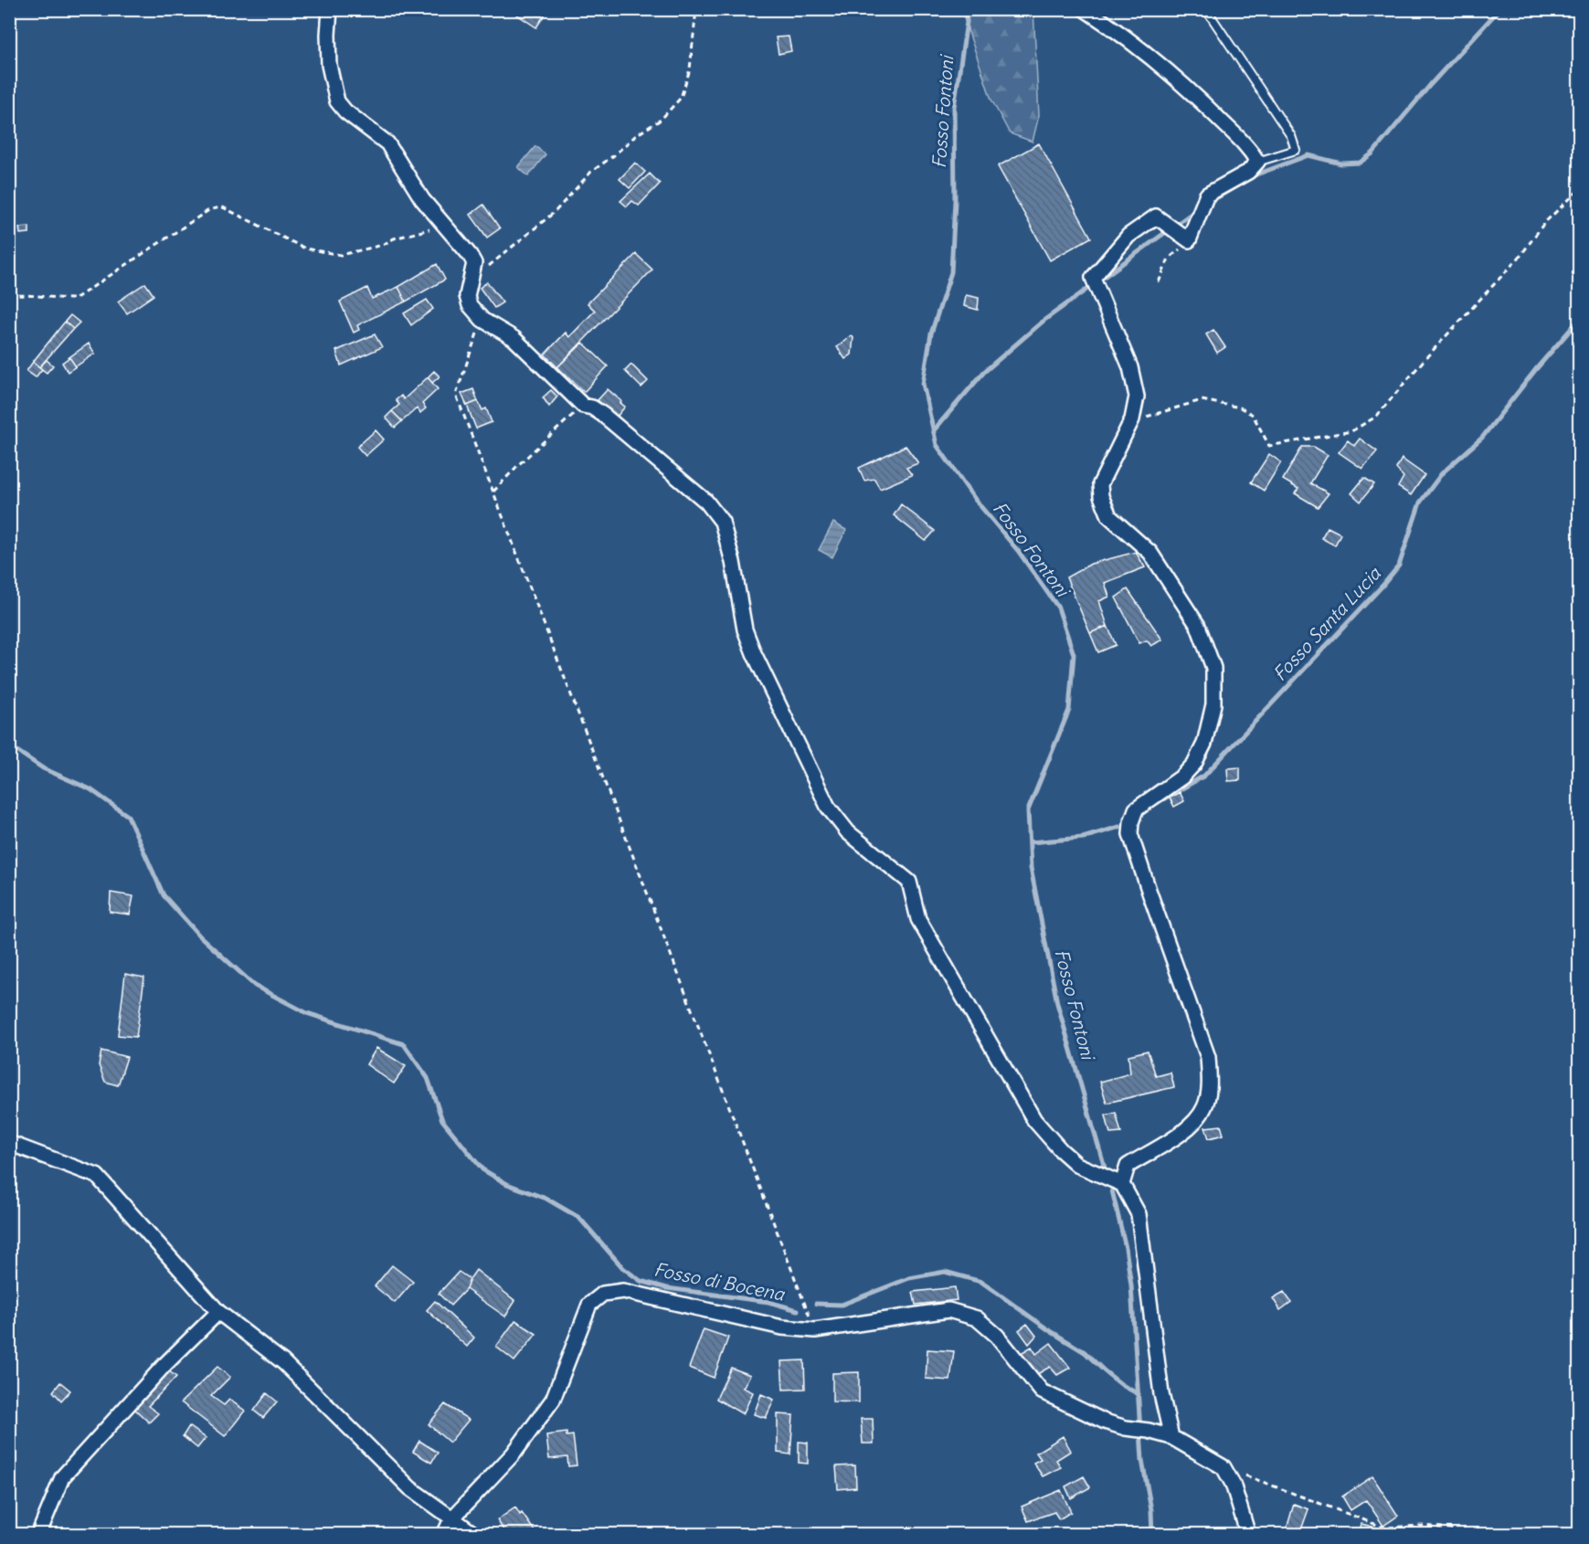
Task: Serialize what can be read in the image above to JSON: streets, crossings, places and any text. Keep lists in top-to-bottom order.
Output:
{
  "water": ["Fosso Fontoni", "Fosso Santa Lucia", "Fosso di Bocena"]
}
